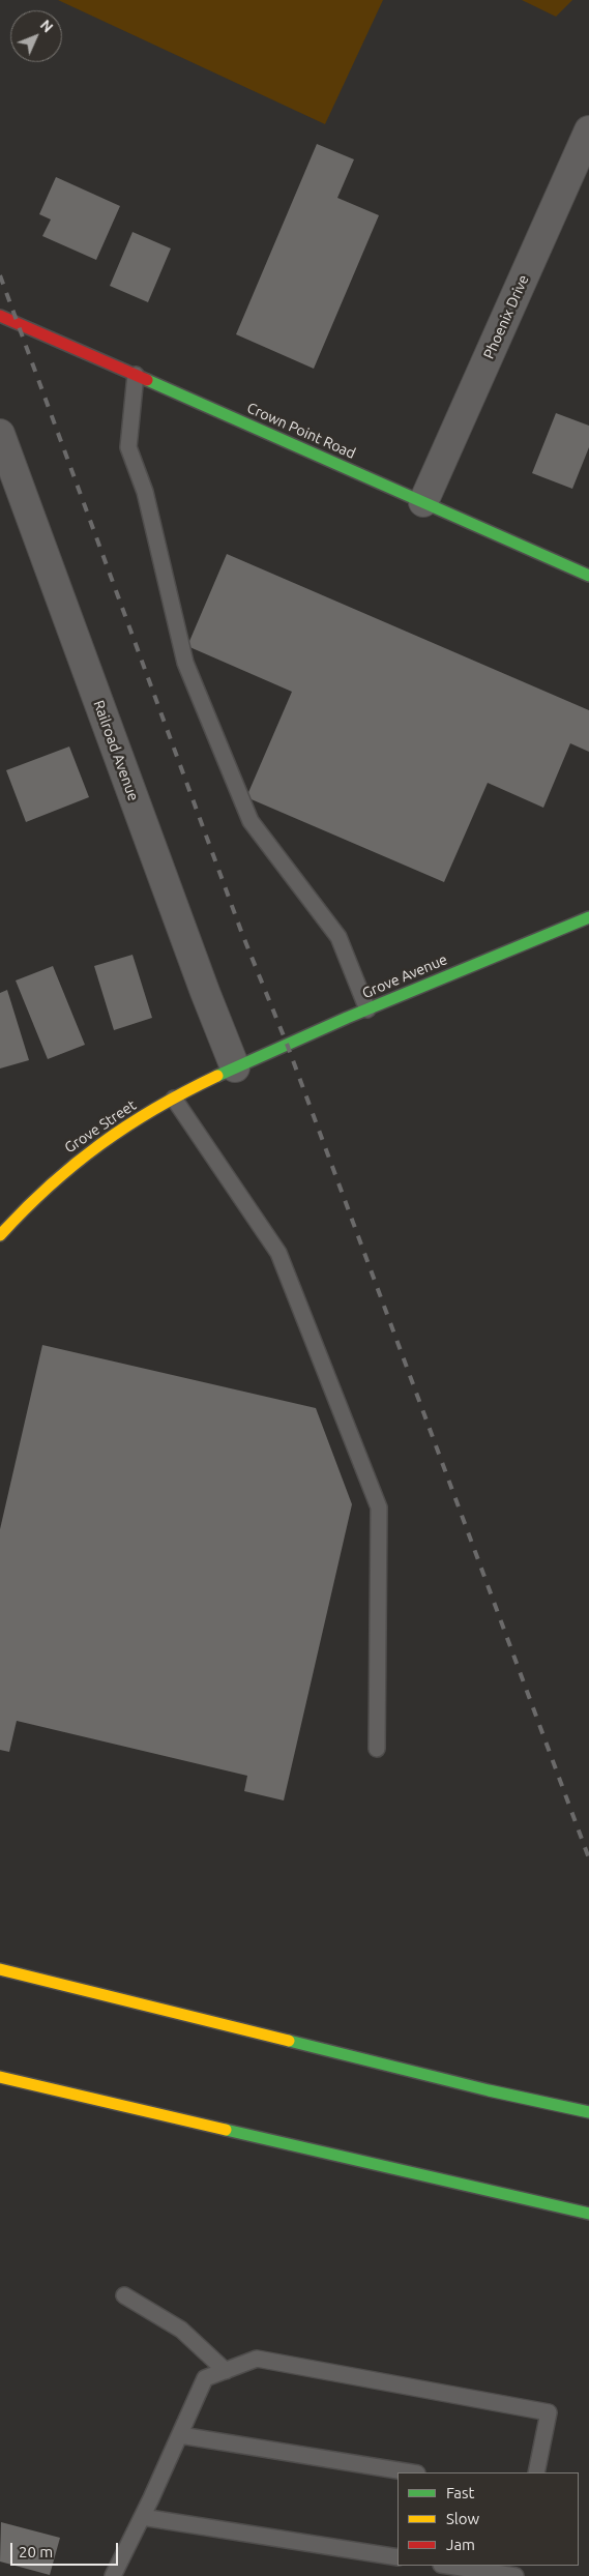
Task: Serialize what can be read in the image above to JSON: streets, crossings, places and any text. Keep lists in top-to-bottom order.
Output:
{
  "streets": {
    "main road": ["Crown Point Road", "Grove Avenue", "Grove Street"],
    "street": ["Phoenix Drive", "Railroad Avenue"]
  },
  "crossings": [
    ["Phoenix Drive", "Crown Point Road"],
    ["Railroad Avenue", "Grove Avenue"],
    ["Railroad Avenue", "Grove Street"],
    ["Grove Avenue", "Grove Street"]
  ],
  "legend": ["Fast", "Slow", "Jam"],
  "scale_bar": "20 m",
  "north": "top right"
}
